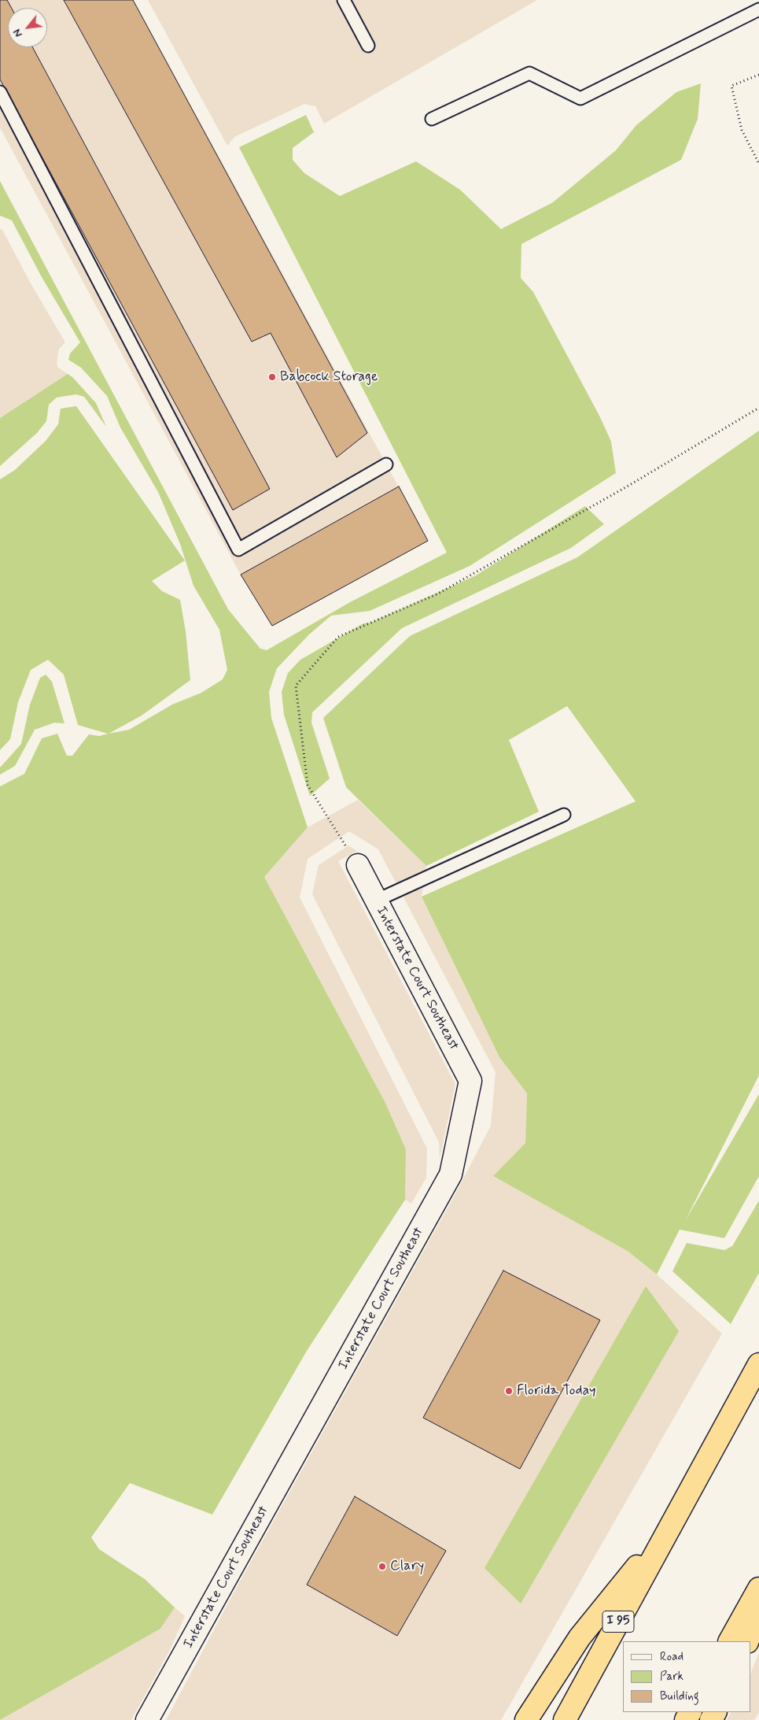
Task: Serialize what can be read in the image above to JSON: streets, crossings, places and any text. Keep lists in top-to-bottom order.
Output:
{
  "streets": {
    "highway": ["I 95"],
    "street": ["Interstate Court Southeast"]
  },
  "places": ["Babcock Storage", "Florida Today", "Clary"],
  "legend": ["Road", "Park", "Building"],
  "north": "bottom left"
}
